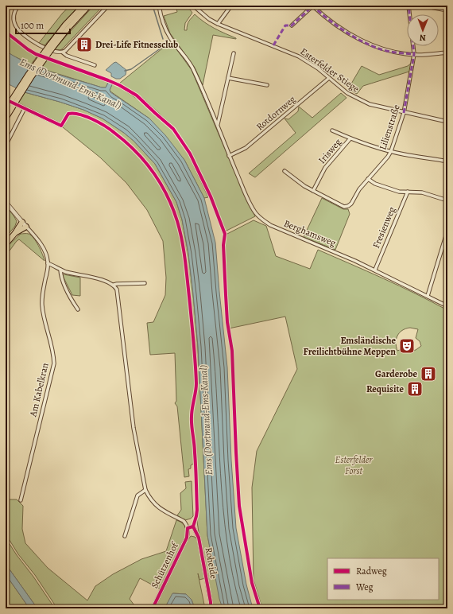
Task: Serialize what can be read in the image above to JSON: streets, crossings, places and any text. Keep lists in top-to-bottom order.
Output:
{
  "streets": {
    "street": [
      "Esterfelder Stiege",
      "Rotdornweg",
      "Lilienstraße",
      "Irisweg",
      "Fresienweg",
      "Berghamsweg",
      "Am Kabelkran",
      "Roheide",
      "Schützenhof"
    ]
  },
  "crossings": [
    ["Esterfelder Stiege", "Rotdornweg"],
    ["Esterfelder Stiege", "Lilienstraße"],
    ["Rotdornweg", "Berghamsweg"],
    ["Lilienstraße", "Irisweg"],
    ["Fresienweg", "Berghamsweg"],
    ["Roheide", "Schützenhof"]
  ],
  "water": ["Ems (Dortmund-Ems-Kanal)"],
  "parks": ["Esterfelder Forst"],
  "places": {
    "building": ["Drei-Life Fitnessclub", "Garderobe", "Requisite"],
    "theatre": ["Emsländische Freilichtbühne Meppen"]
  },
  "legend": ["Radweg", "Weg"],
  "scale_bar": "100 m",
  "north": "bottom"
}
